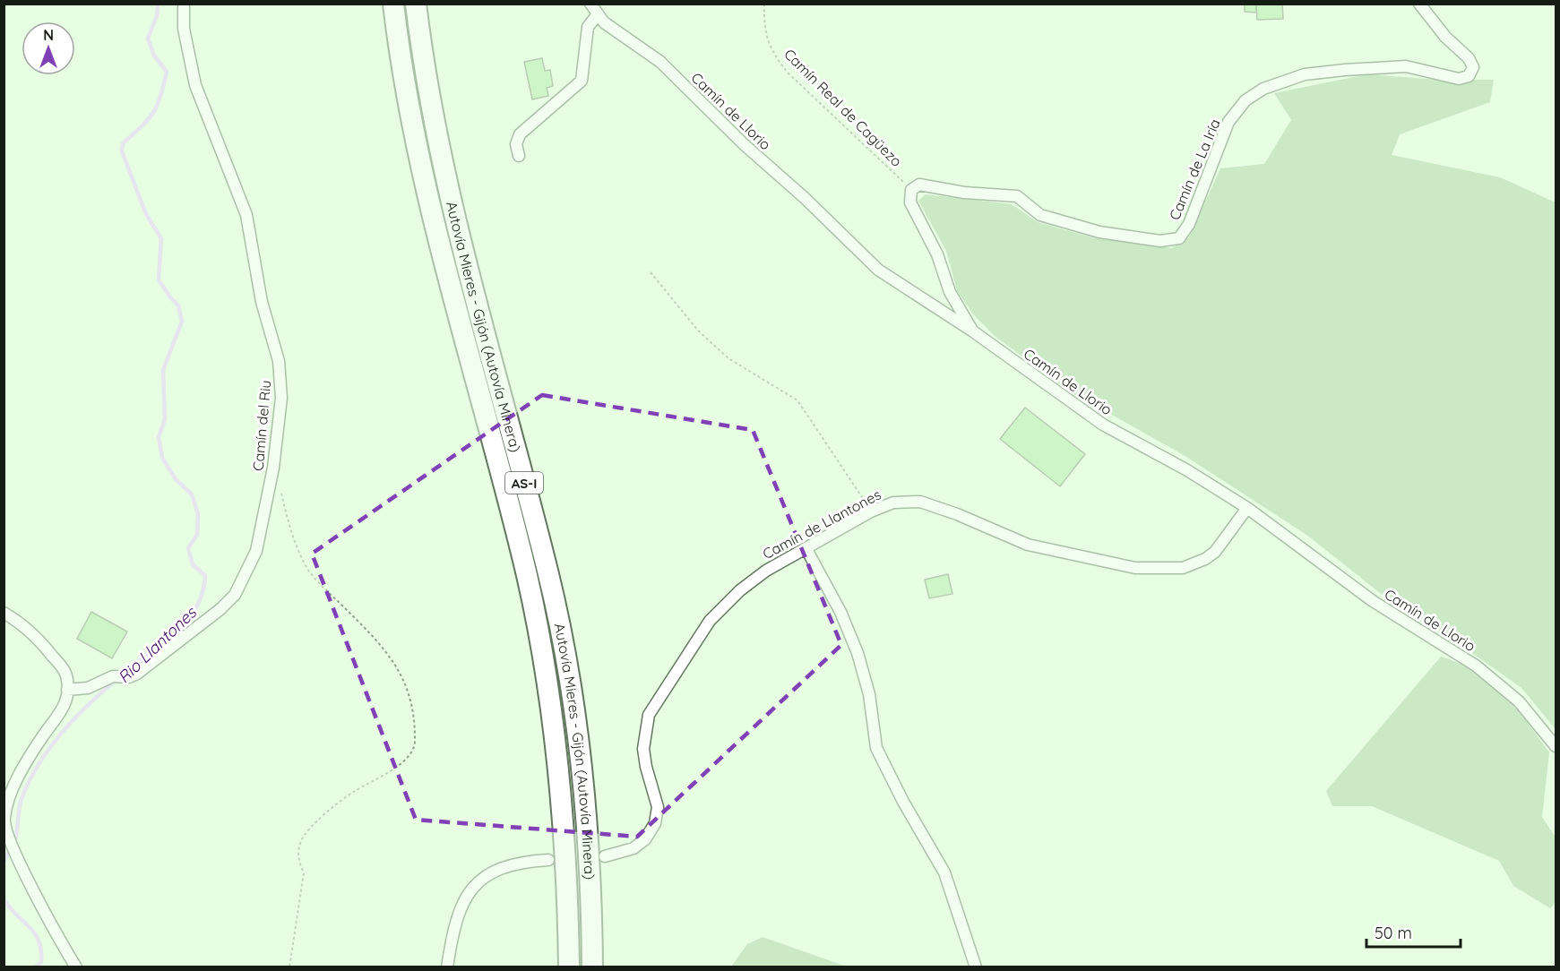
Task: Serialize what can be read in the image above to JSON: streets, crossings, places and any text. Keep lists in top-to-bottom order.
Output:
{
  "streets": {
    "highway": ["Autovía Mieres - Gijón (Autovía Minera)", "AS-I"],
    "street": [
      "Camín de Llorio",
      "Camín de La Iría",
      "Camín del Riu",
      "Camín de Llantones"
    ],
    "path": ["Camín Real de Cagüezo"]
  },
  "crossings": [
    ["Camín Real de Cagüezo", "Camín de La Iría"],
    ["Camín de Llorio", "Camín de Llantones"]
  ],
  "water": ["Rio Llantones"],
  "scale_bar": "50 m",
  "north": "top"
}
